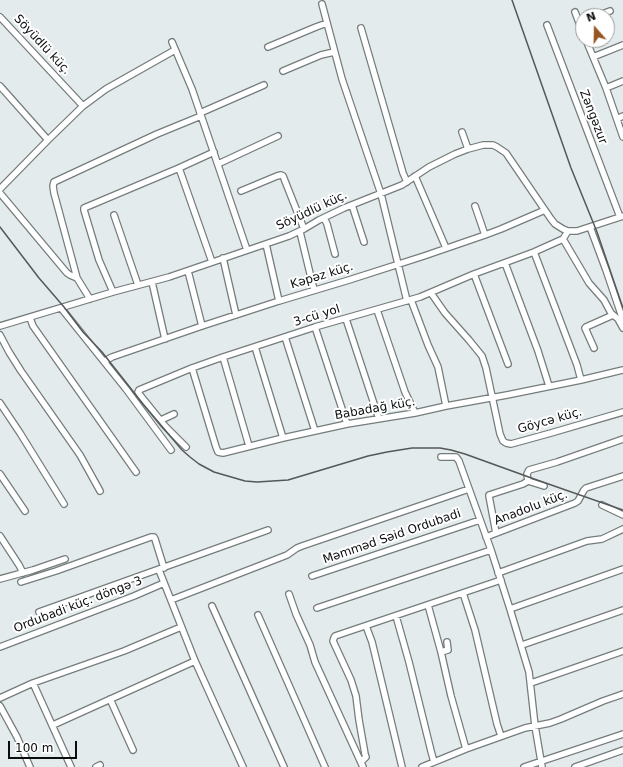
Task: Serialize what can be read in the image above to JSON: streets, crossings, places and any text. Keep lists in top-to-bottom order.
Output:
{
  "streets": {
    "street": [
      "Söyüdlü küç.",
      "Zəngəzur",
      "Kəpəz küç.",
      "3-cü yol",
      "Babadağ küç.",
      "Göycə küç.",
      "Anadolu küç.",
      "Məmməd Səid Ordubadi",
      "Ordubadi küç. döngə 3"
    ]
  },
  "crossings": [
    ["Söyüdlü küç.", "Kəpəz küç."],
    ["3-cü yol", "Babadağ küç."],
    ["3-cü yol", "Göycə küç."],
    ["Babadağ küç.", "Göycə küç."]
  ],
  "scale_bar": "100 m",
  "north": "top"
}
